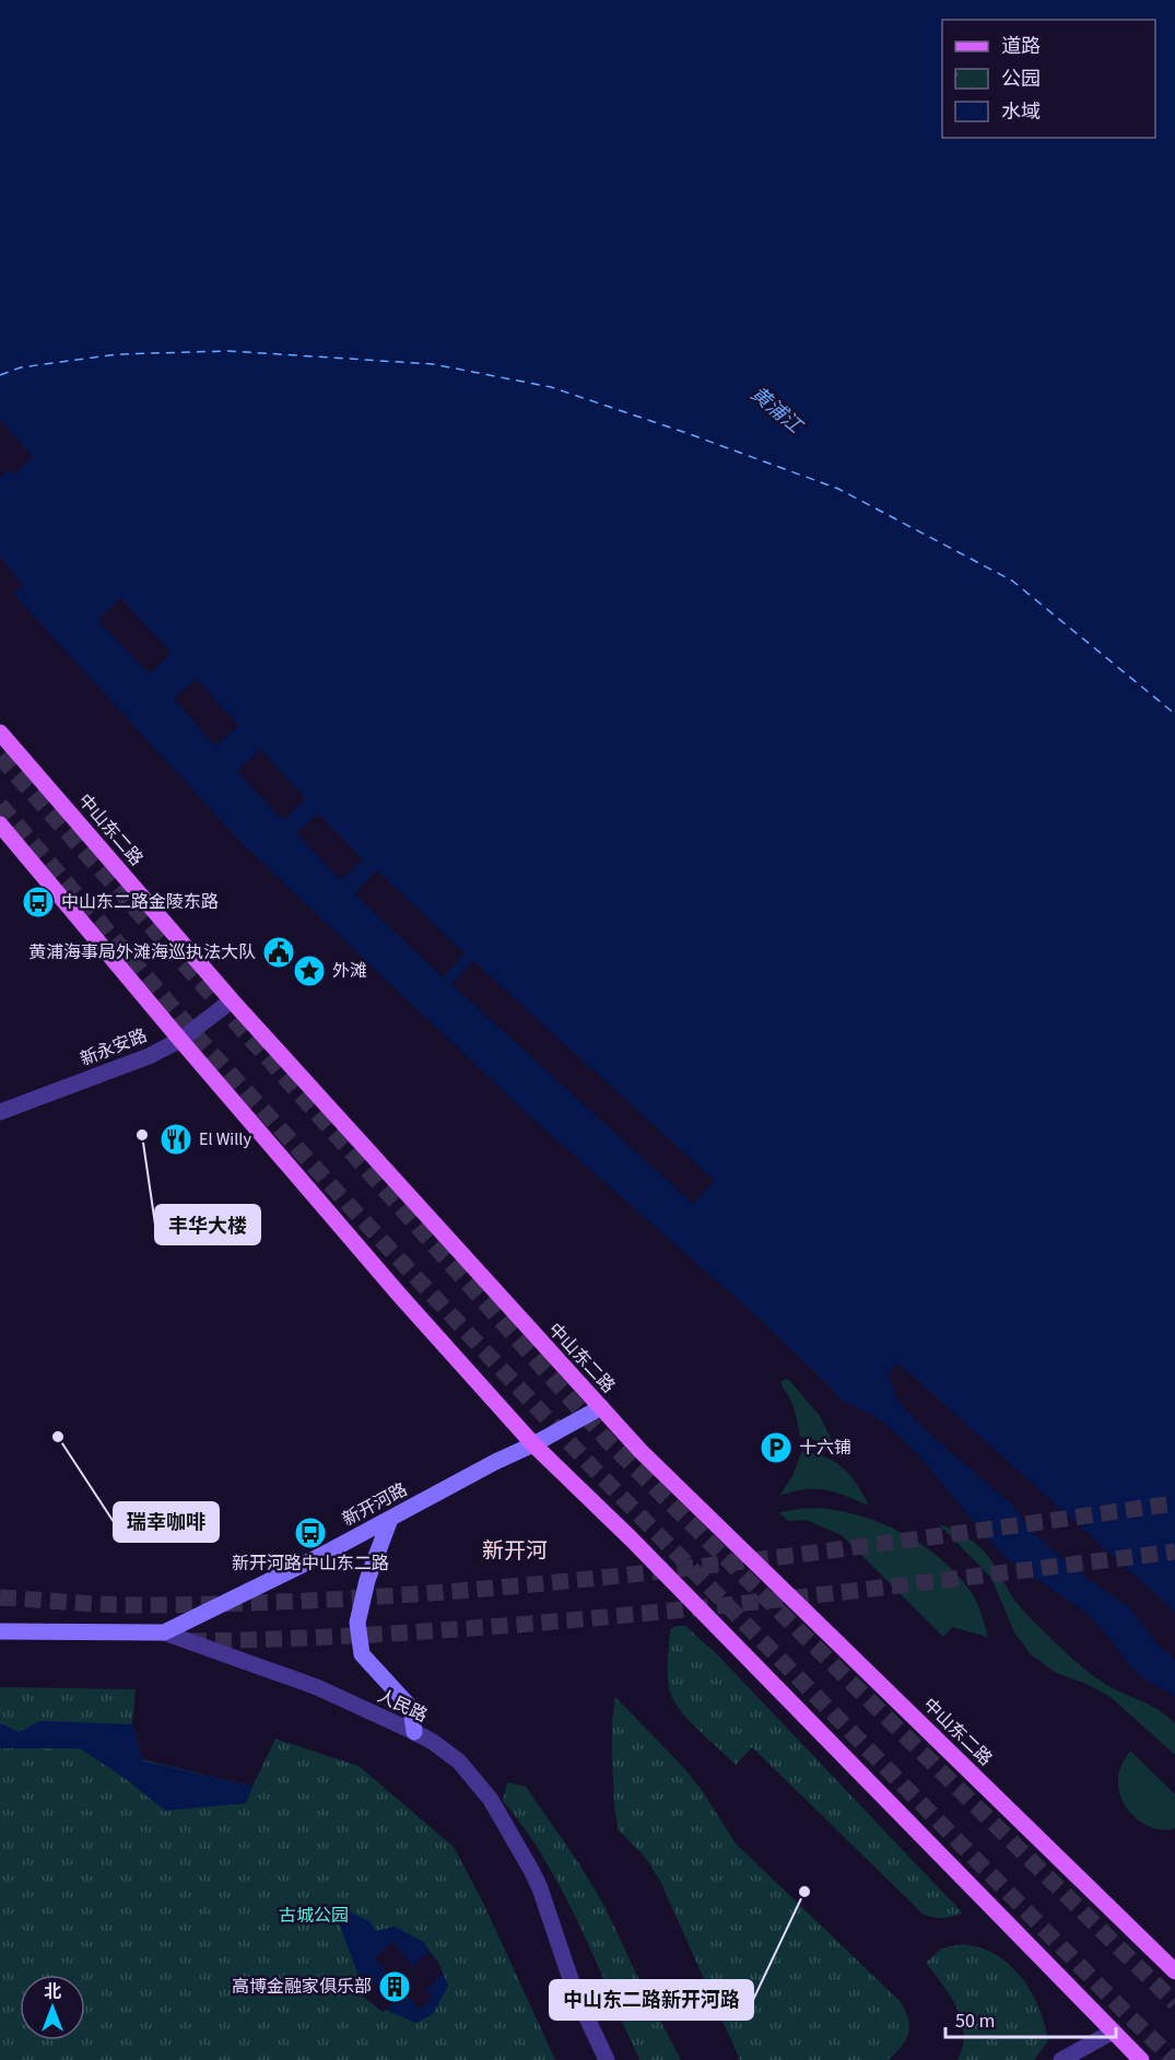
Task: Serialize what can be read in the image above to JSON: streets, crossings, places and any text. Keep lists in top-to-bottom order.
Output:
{
  "streets": {
    "main road": ["中山东二路", "新开河路", "人民路"],
    "street": ["新永安路"]
  },
  "crossings": [
    ["中山东二路", "新永安路"],
    ["中山东二路", "新开河路"],
    ["新开河路", "人民路"]
  ],
  "districts": ["新开河"],
  "water": ["黄浦江"],
  "parks": ["古城公园"],
  "places": {
    "bus stop": ["中山东二路金陵东路", "新开河路中山东二路"],
    "public building": ["黄浦海事局外滩海巡执法大队"],
    "place": ["外滩"],
    "other": ["丰华大楼", "瑞幸咖啡", "中山东二路新开河路"],
    "restaurant": ["El Willy"],
    "parking": ["十六铺"],
    "building": ["高博金融家俱乐部"]
  },
  "legend": ["道路", "公园", "水域"],
  "scale_bar": "50 m",
  "north": "top"
}
